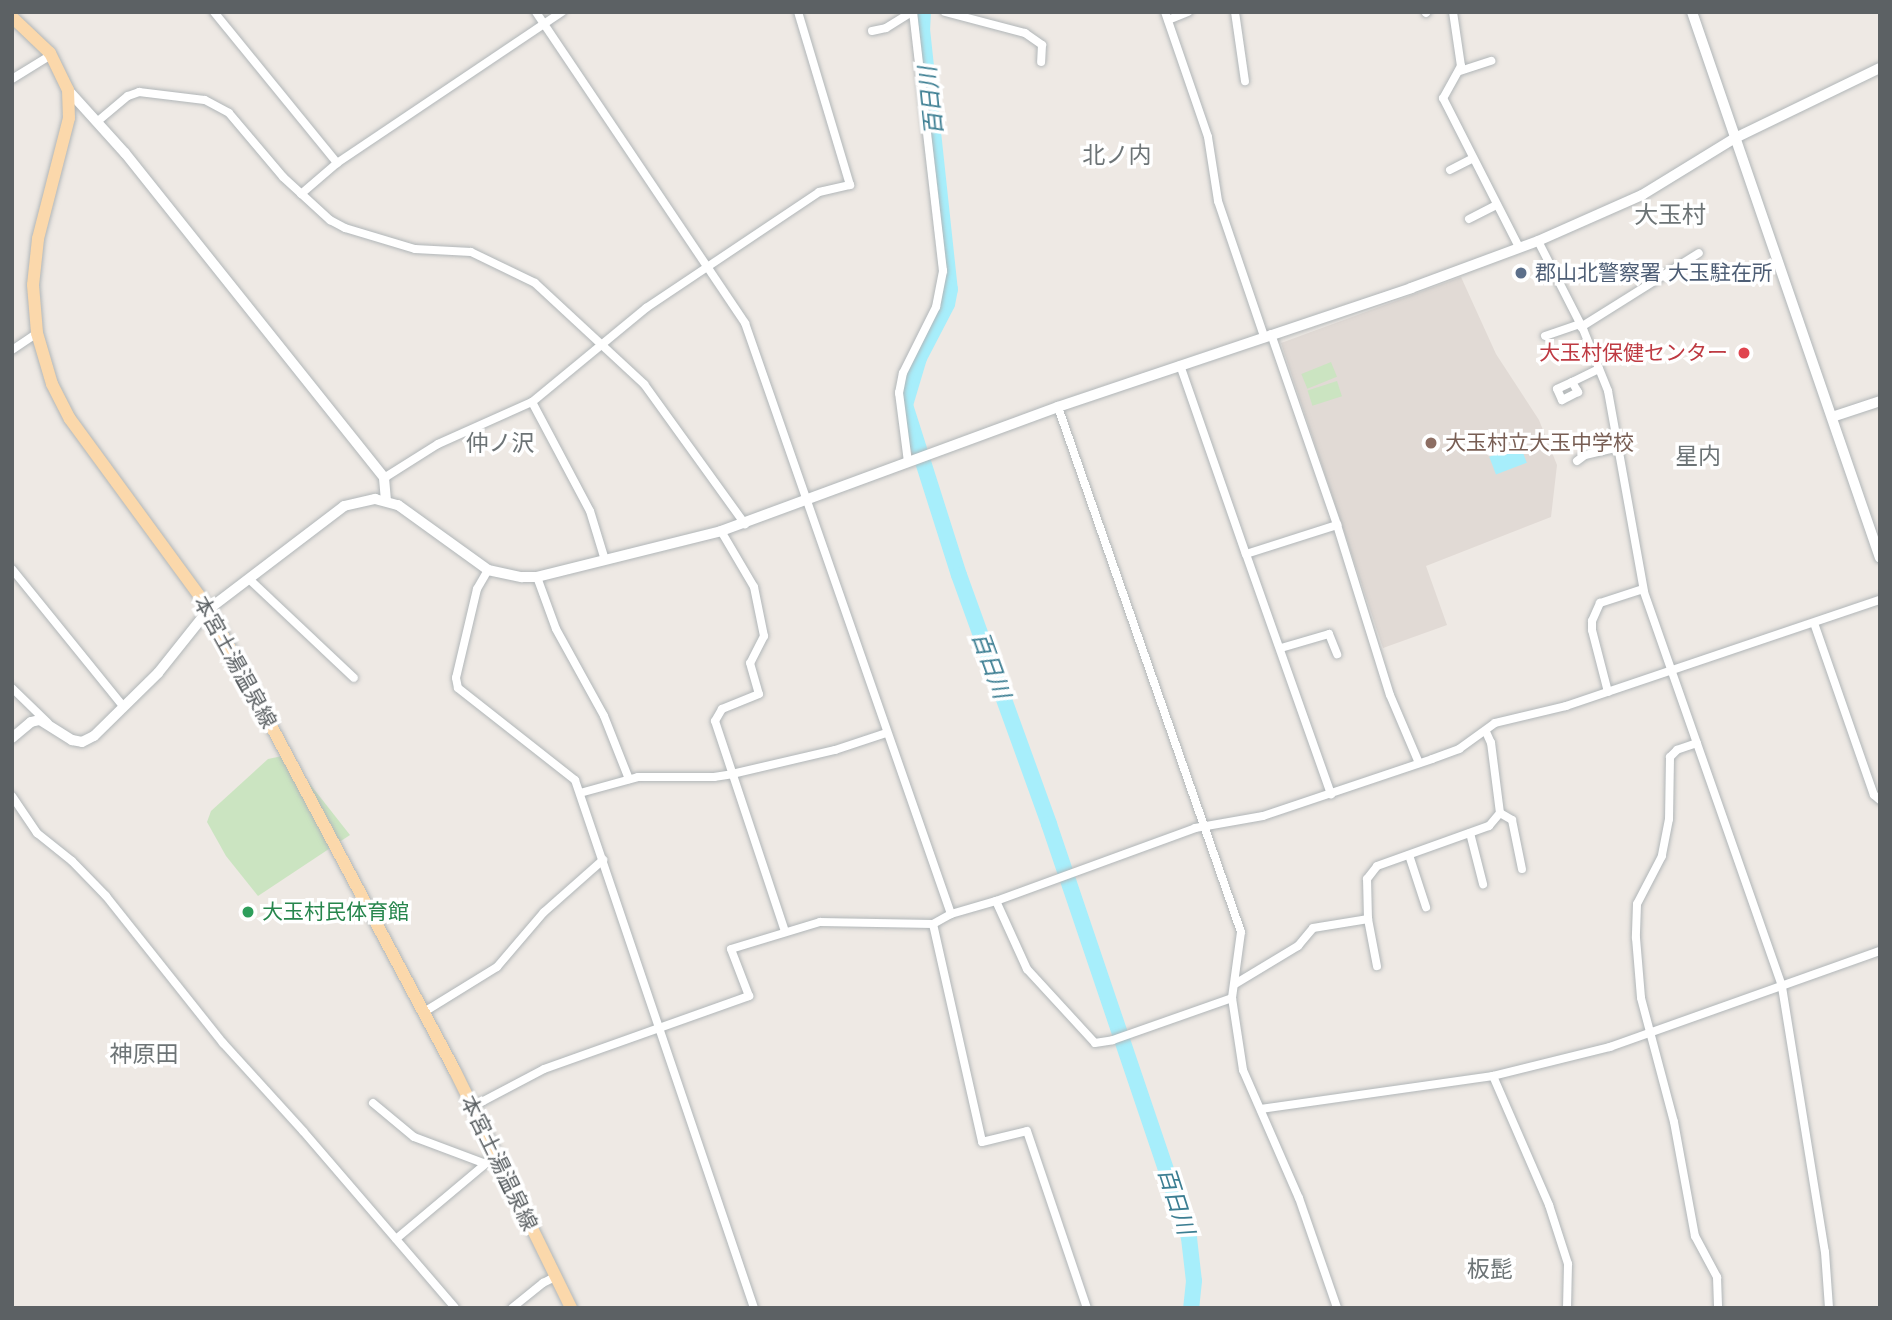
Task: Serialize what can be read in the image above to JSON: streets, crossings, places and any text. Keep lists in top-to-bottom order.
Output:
{
  "streets": {
    "main road": ["本宮土湯温泉線"]
  },
  "districts": [
    "北ノ内",
    "大玉村",
    "仲ノ沢",
    "星内",
    "神原田",
    "板髭"
  ],
  "water": ["百日川"],
  "places": [
    "郡山北警察署 大玉駐在所",
    "大玉村保健センター",
    "大玉村立大玉中学校",
    "大玉村民体育館"
  ]
}
